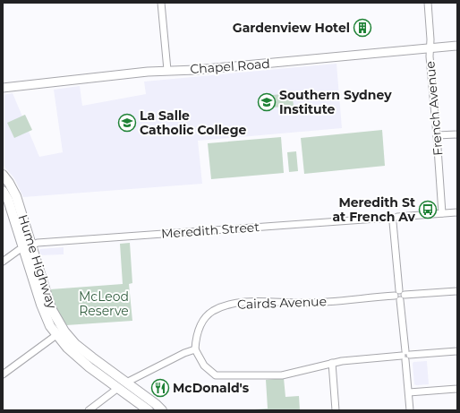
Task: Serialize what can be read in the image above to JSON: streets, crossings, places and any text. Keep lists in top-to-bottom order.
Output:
{
  "streets": {
    "highway": ["Hume Highway"],
    "main road": ["Chapel Road"],
    "street": ["French Avenue", "Meredith Street", "Cairds Avenue"]
  },
  "crossings": [
    ["Chapel Road", "French Avenue"],
    ["French Avenue", "Meredith Street"],
    ["Meredith Street", "Hume Highway"]
  ],
  "parks": ["McLeod Reserve"],
  "places": {
    "building": ["Gardenview Hotel"],
    "school or university": ["Southern Sydney Institute", "La Salle Catholic College"],
    "bus stop": ["Meredith St at French Av"],
    "restaurant": ["McDonald's"]
  }
}
